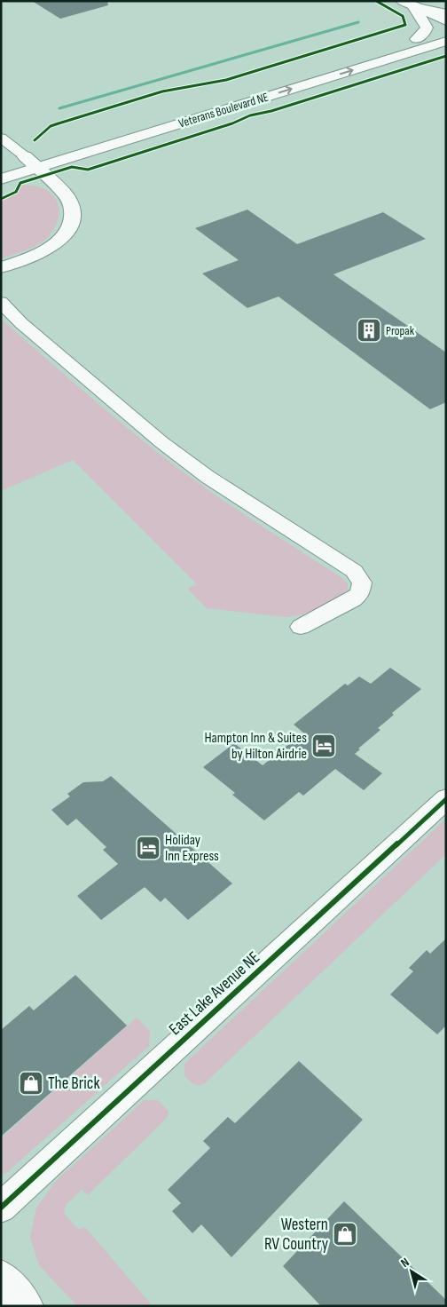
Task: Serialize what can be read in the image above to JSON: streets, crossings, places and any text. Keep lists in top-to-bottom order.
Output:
{
  "streets": {
    "main road": ["Veterans Boulevard NE"],
    "street": ["East Lake Avenue NE"]
  },
  "places": {
    "building": ["Propak"],
    "hotel": ["Hampton Inn & Suites by Hilton Airdrie", "Holiday Inn Express"],
    "shop": ["The Brick", "Western RV Country"]
  },
  "north": "top left"
}
